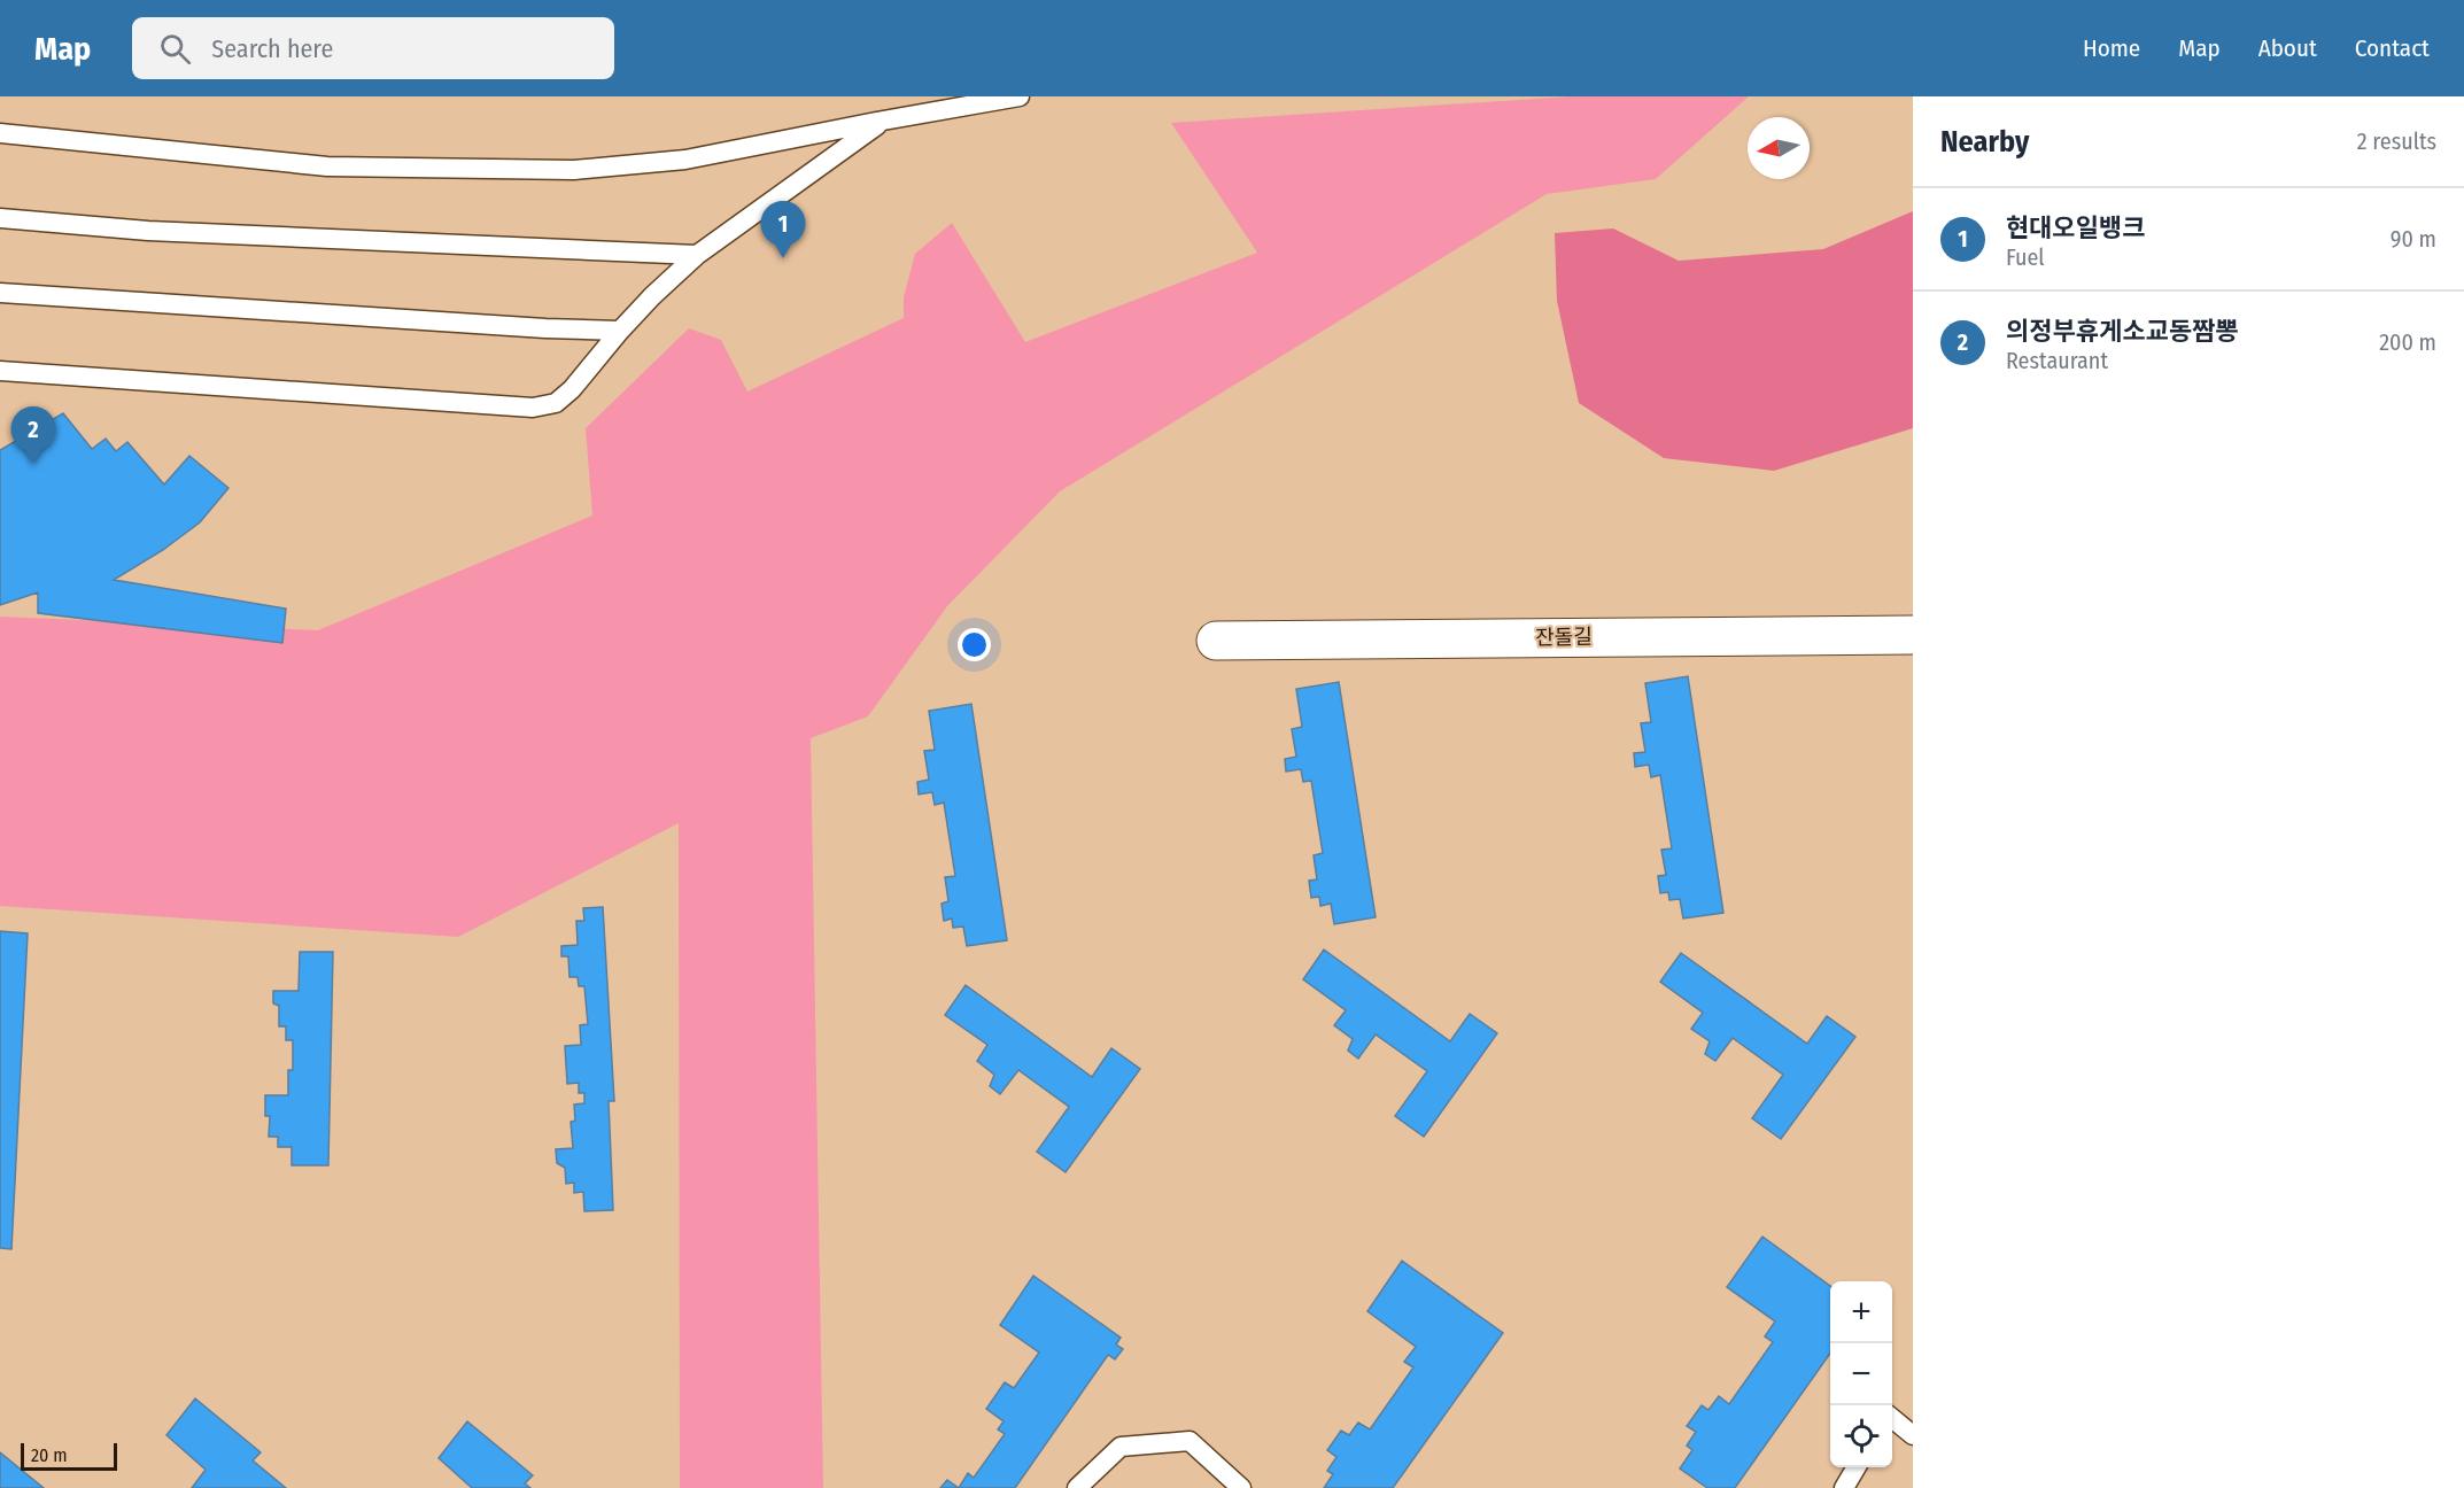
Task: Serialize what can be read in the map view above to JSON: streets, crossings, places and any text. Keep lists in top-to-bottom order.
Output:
{
  "streets": {
    "street": ["잔돌길"]
  },
  "scale_bar": "20 m",
  "north": "left",
  "page": {
    "header": "Map",
    "search": "Search here",
    "nav": [
      "Home",
      "Map",
      "About",
      "Contact"
    ],
    "heading": ["Nearby", "2 results"],
    "list": [
      {
        "mark": "1",
        "name": "현대오일뱅크",
        "note": "Fuel",
        "value": "90 m"
      },
      {
        "mark": "2",
        "name": "의정부휴게소교동짬뽕",
        "note": "Restaurant",
        "value": "200 m"
      }
    ],
    "pins": ["1", "2"],
    "map_buttons": ["+", "−"],
    "scale": "20 m"
  }
}
